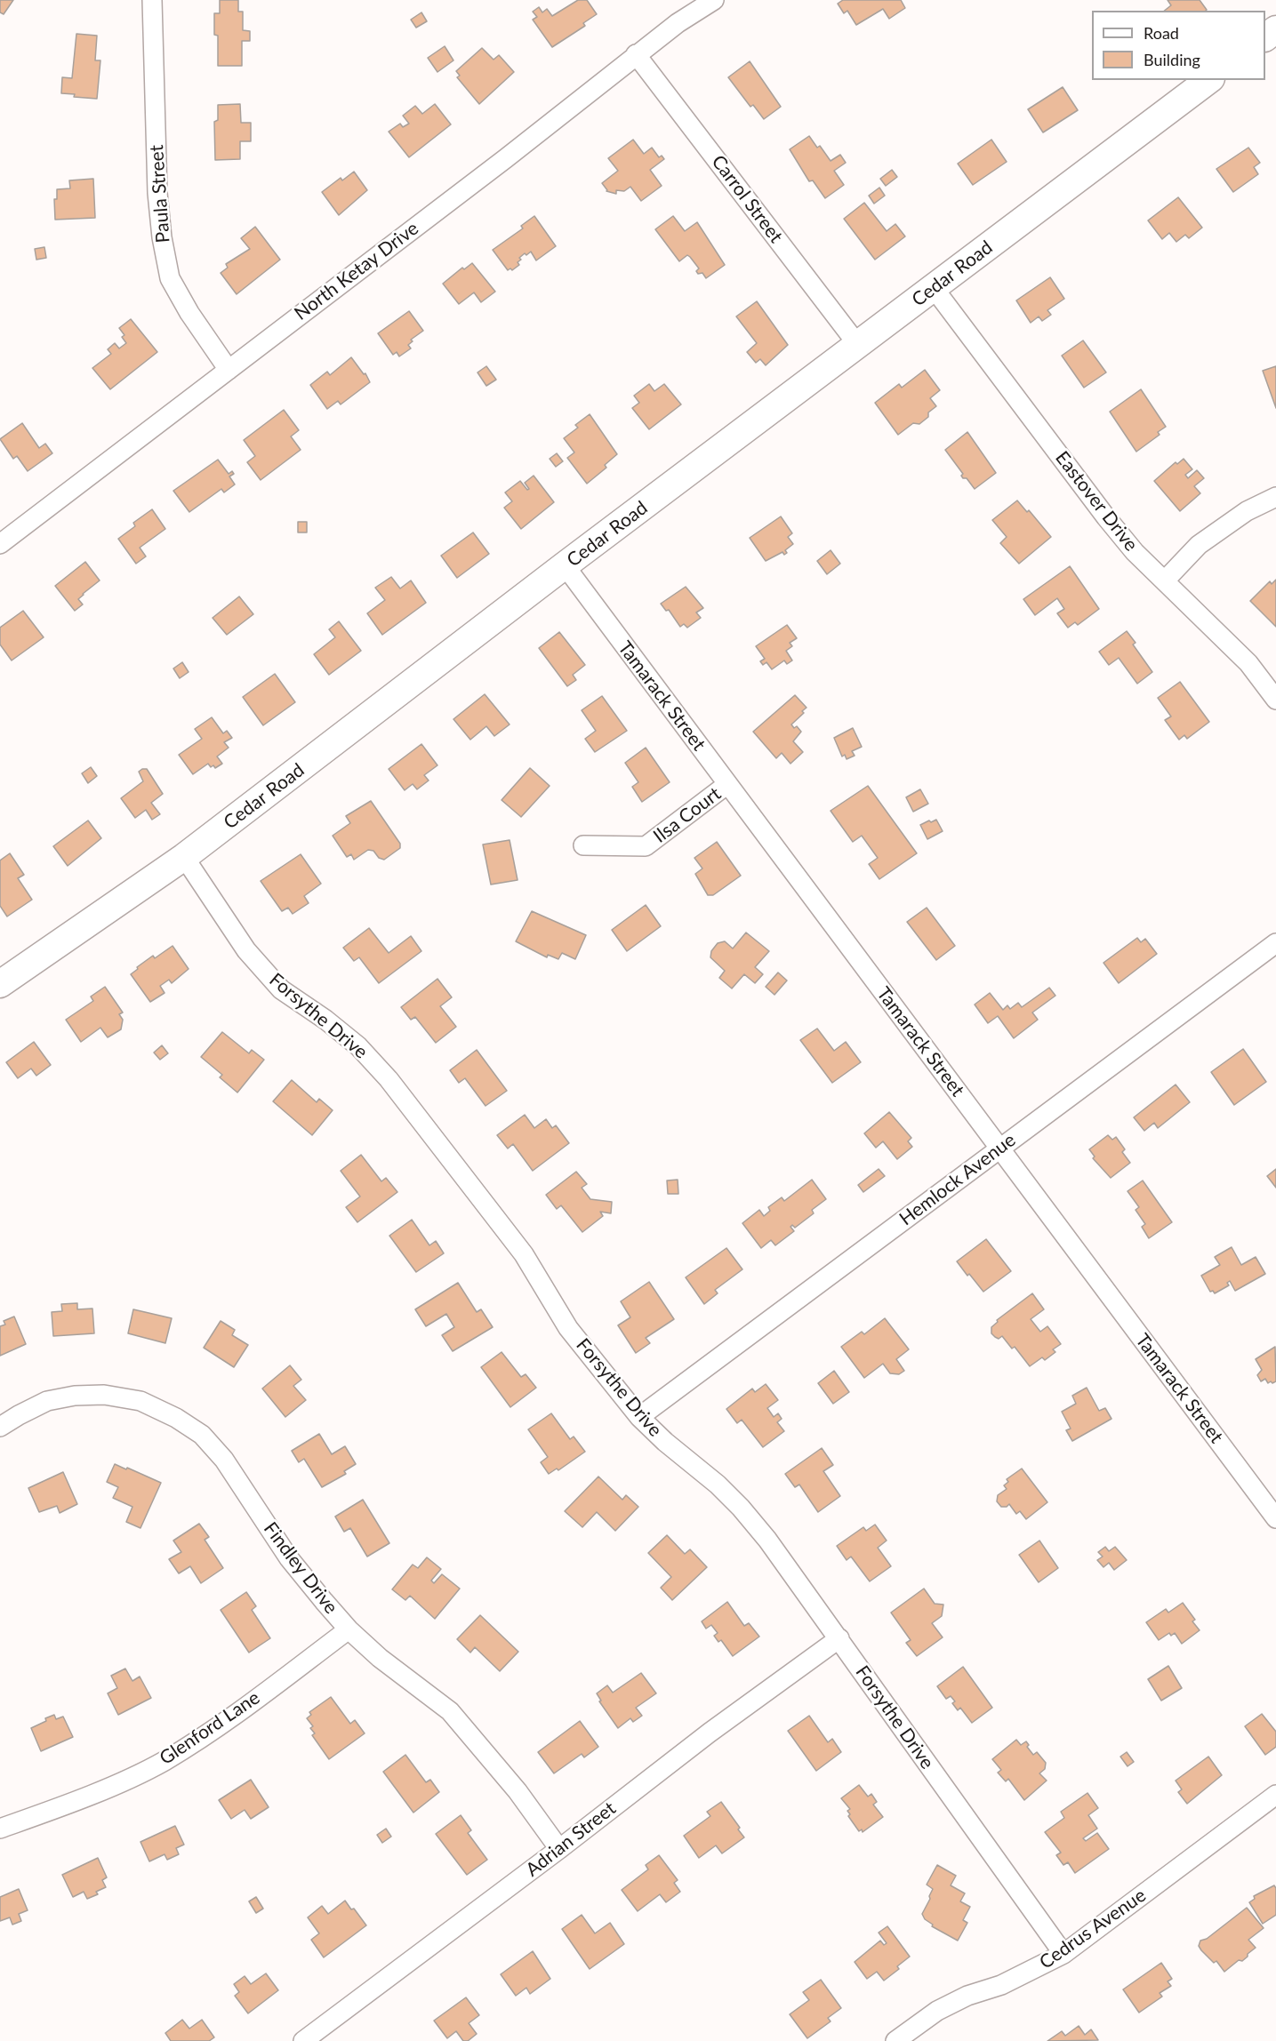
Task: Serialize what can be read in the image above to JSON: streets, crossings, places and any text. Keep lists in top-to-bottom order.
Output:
{
  "streets": {
    "street": [
      "Paula Street",
      "Carrol Street",
      "North Ketay Drive",
      "Cedar Road",
      "Eastover Drive",
      "Tamarack Street",
      "Ilsa Court",
      "Forsythe Drive",
      "Hemlock Avenue",
      "Findley Drive",
      "Glenford Lane",
      "Adrian Street",
      "Cedrus Avenue"
    ]
  },
  "crossings": [
    ["Paula Street", "North Ketay Drive"],
    ["Carrol Street", "North Ketay Drive"],
    ["Carrol Street", "Cedar Road"],
    ["Cedar Road", "Eastover Drive"],
    ["Cedar Road", "Tamarack Street"],
    ["Cedar Road", "Forsythe Drive"],
    ["Tamarack Street", "Ilsa Court"],
    ["Tamarack Street", "Hemlock Avenue"],
    ["Forsythe Drive", "Hemlock Avenue"],
    ["Forsythe Drive", "Adrian Street"],
    ["Forsythe Drive", "Cedrus Avenue"],
    ["Findley Drive", "Glenford Lane"],
    ["Findley Drive", "Adrian Street"]
  ],
  "legend": ["Road", "Building"]
}
